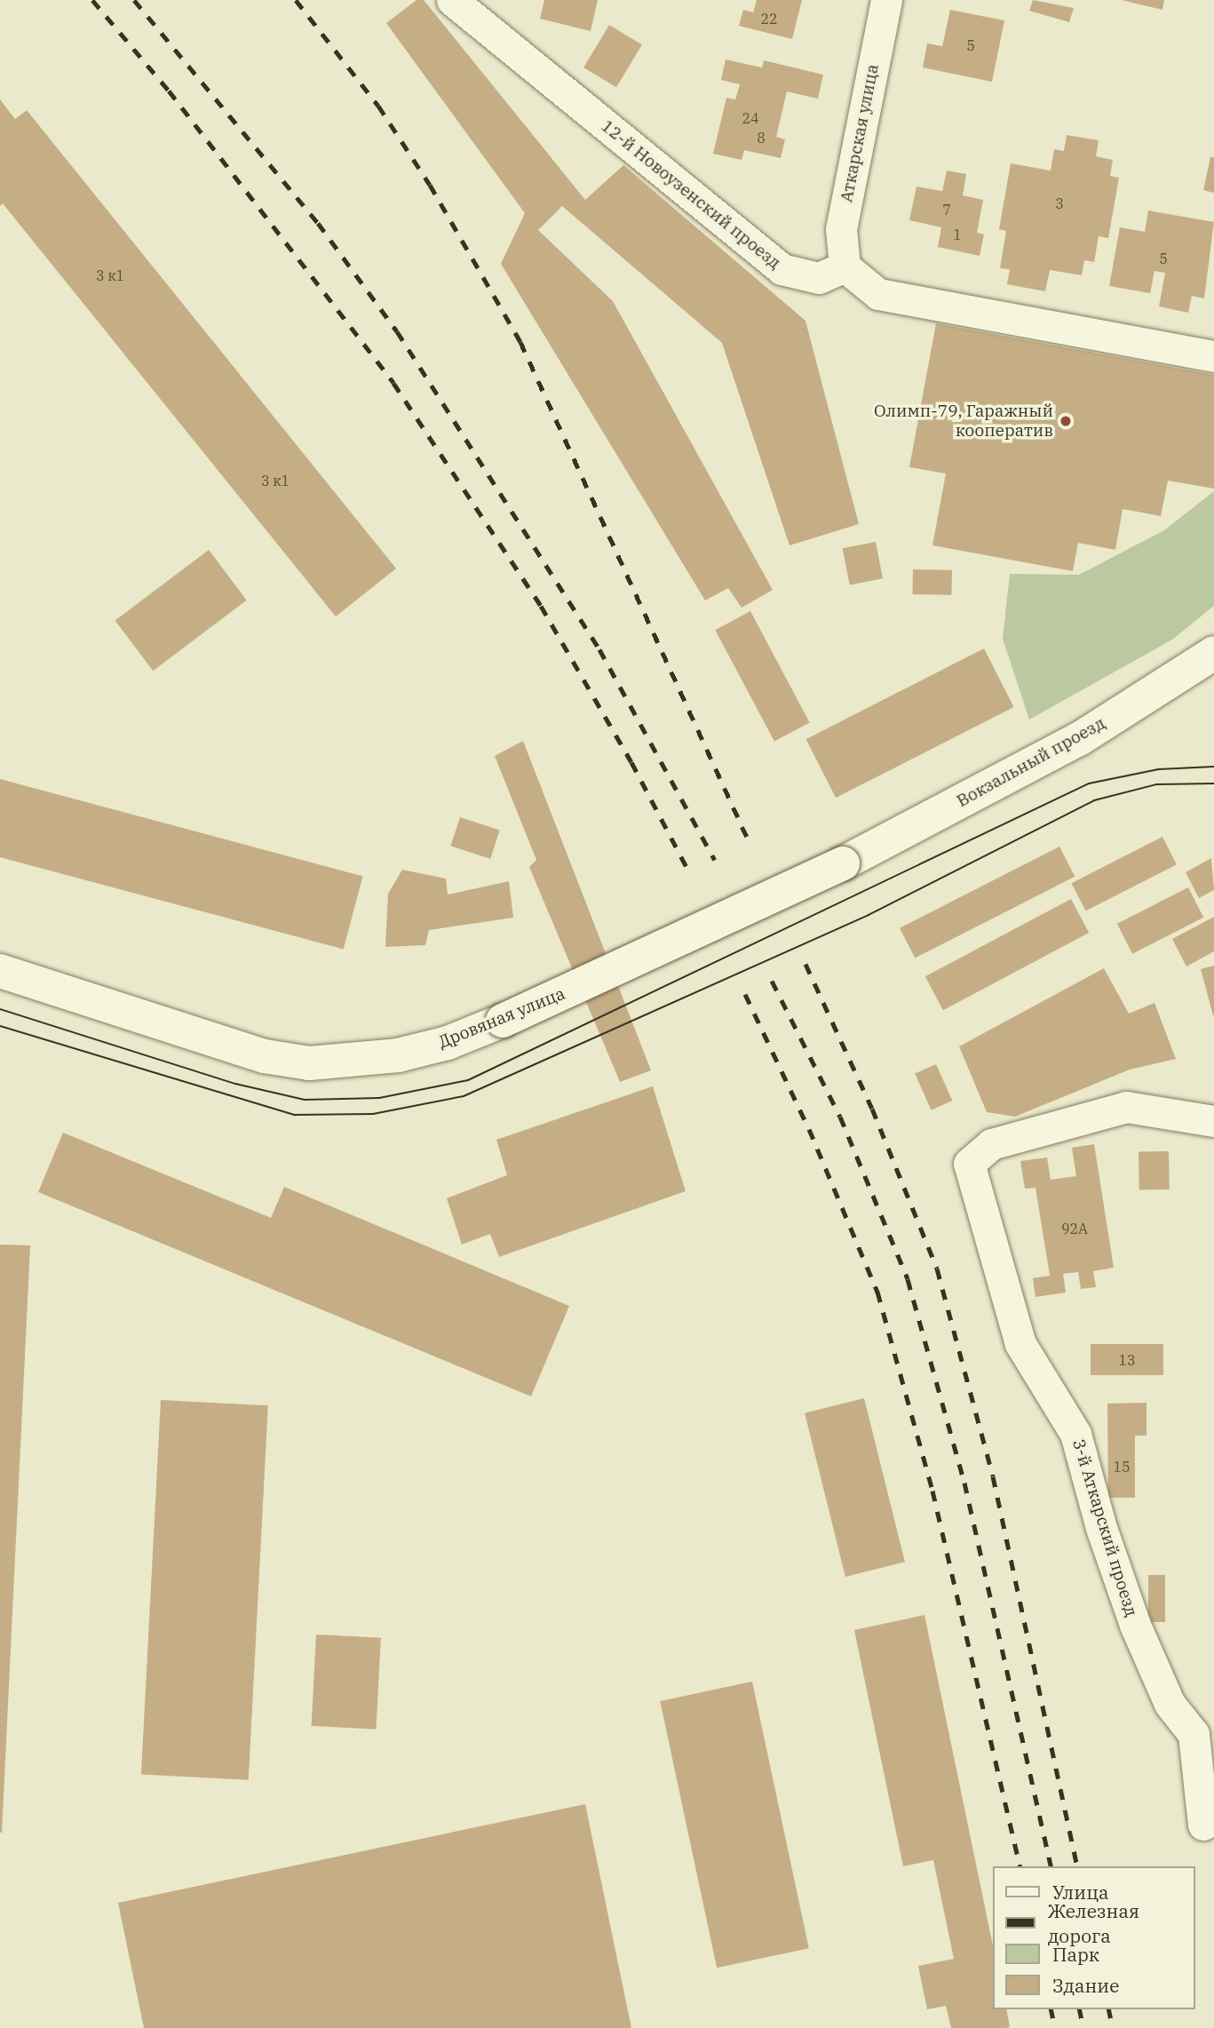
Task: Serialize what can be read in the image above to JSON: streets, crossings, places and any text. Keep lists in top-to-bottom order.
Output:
{
  "streets": {
    "main road": ["Вокзальный проезд", "Дровяная улица"],
    "street": ["Аткарская улица", "12-й Новоузенский проезд", "3-й Аткарский проезд"]
  },
  "crossings": [
    ["Аткарская улица", "12-й Новоузенский проезд"],
    ["Вокзальный проезд", "Дровяная улица"]
  ],
  "places": ["Олимп-79, Гаражный кооператив"],
  "house_numbers": [
    "22",
    "5",
    "24",
    "8",
    "3",
    "7",
    "1",
    "5",
    "3 к1",
    "3 к1",
    "92А",
    "13",
    "15"
  ],
  "legend": [
    "Улица",
    "Железная дорога",
    "Парк",
    "Здание"
  ]
}
